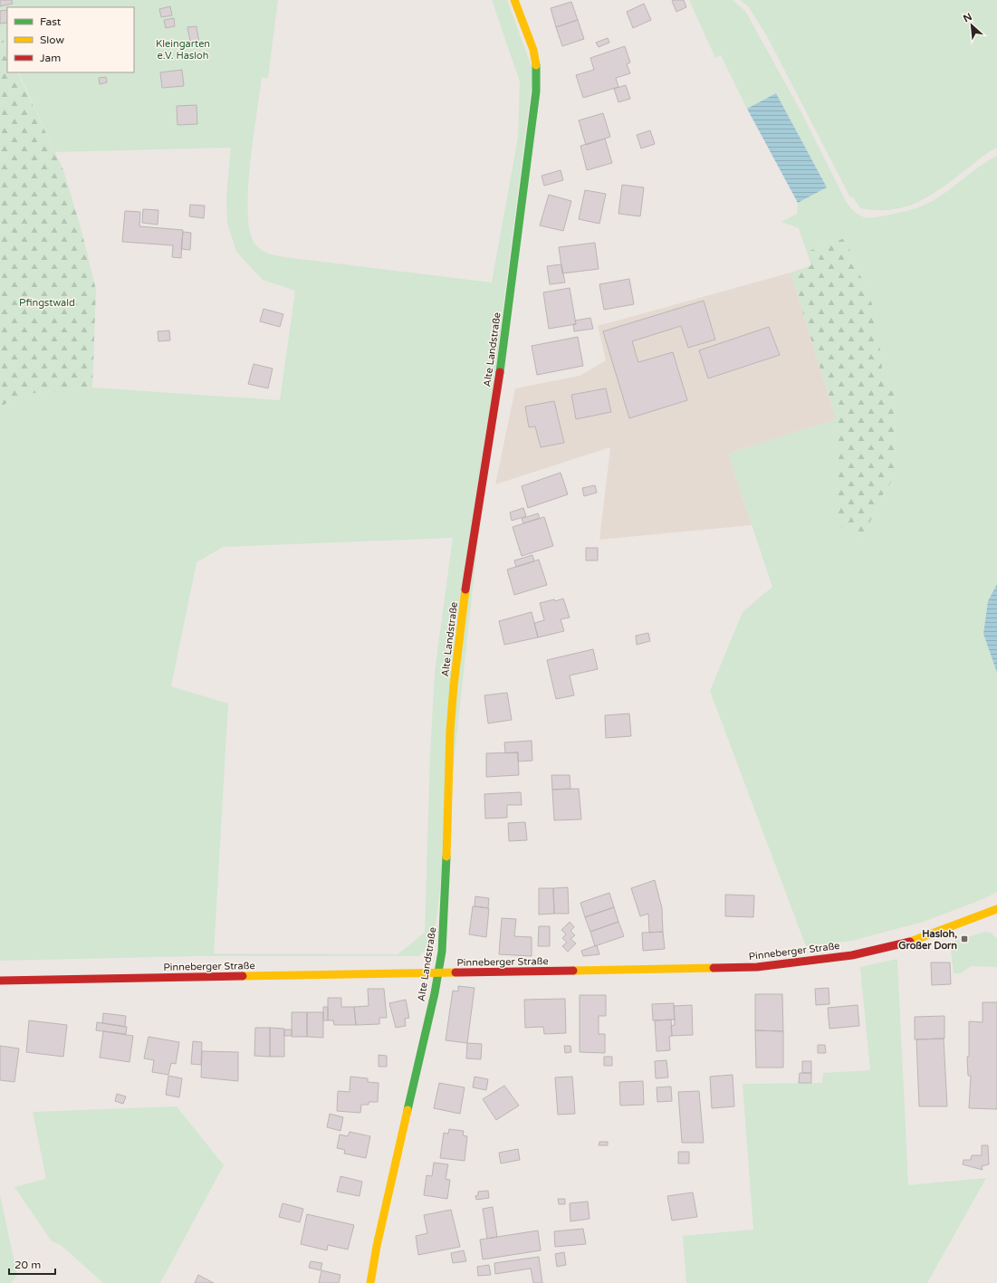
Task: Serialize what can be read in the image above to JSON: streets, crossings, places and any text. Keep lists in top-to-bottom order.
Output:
{
  "streets": {
    "street": ["Alte Landstraße", "Pinneberger Straße"]
  },
  "crossings": [
    ["Alte Landstraße", "Pinneberger Straße"]
  ],
  "parks": ["Kleingarten e.V. Hasloh", "Pfingstwald"],
  "places": {
    "transit": ["Hasloh, Großer Dorn"]
  },
  "legend": ["Fast", "Slow", "Jam"],
  "scale_bar": "20 m",
  "north": "top left"
}
